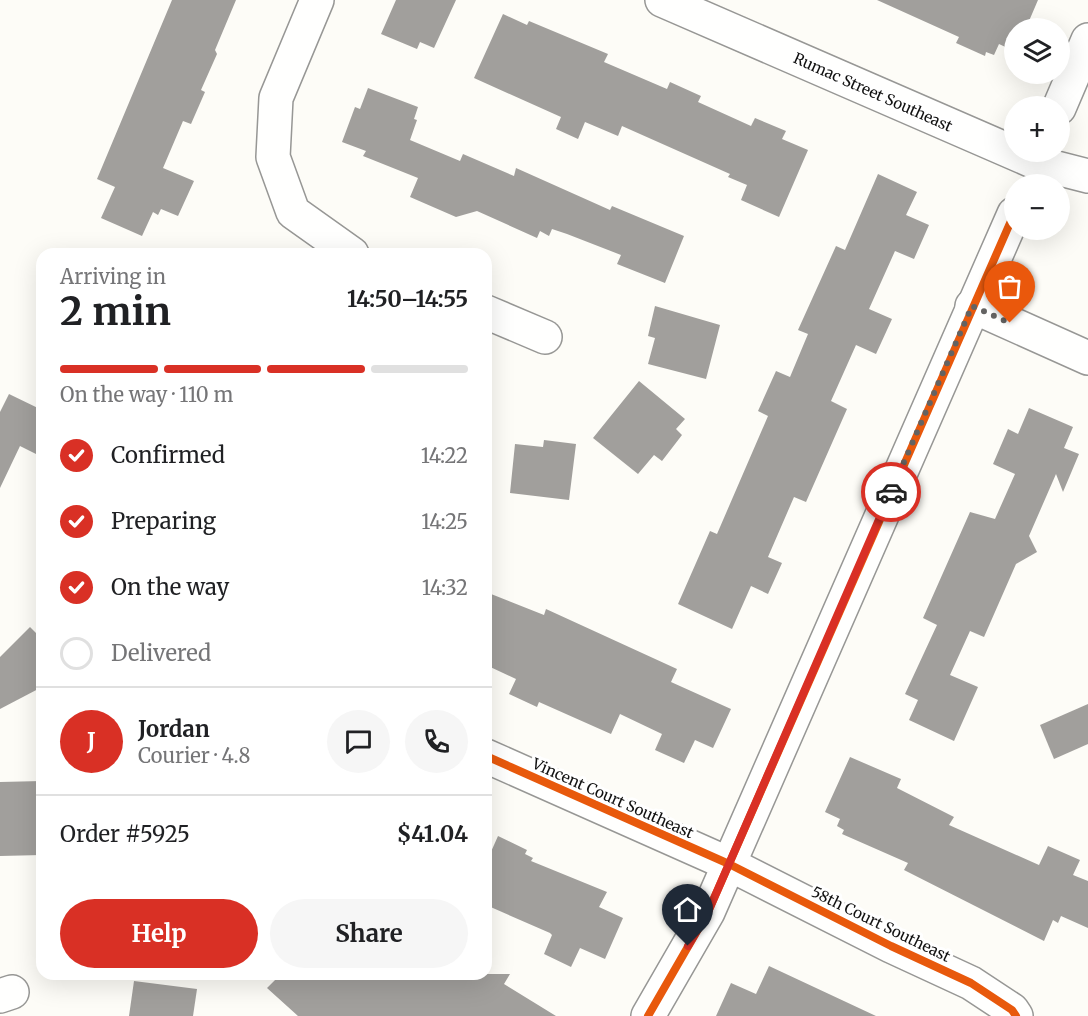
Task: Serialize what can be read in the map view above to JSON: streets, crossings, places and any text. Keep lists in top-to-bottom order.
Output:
{
  "streets": {
    "street": ["Rumac Street Southeast", "Vincent Court Southeast", "58th Court Southeast"]
  },
  "crossings": [
    ["Vincent Court Southeast", "58th Court Southeast"]
  ],
  "page": {
    "map_buttons": ["+", "−"],
    "heading": ["2 min", "Arriving in", "14:50–14:55"],
    "panel": [
      "Jordan",
      "Courier · 4.8",
      "Order #5925",
      "$41.04"
    ],
    "bar": "On the way · 110 m",
    "list": [
      ["Confirmed", "14:22"],
      ["Preparing", "14:25"],
      ["On the way", "14:32"],
      "Delivered"
    ],
    "round": "J",
    "buttons": ["Help", "Share"]
  }
}
